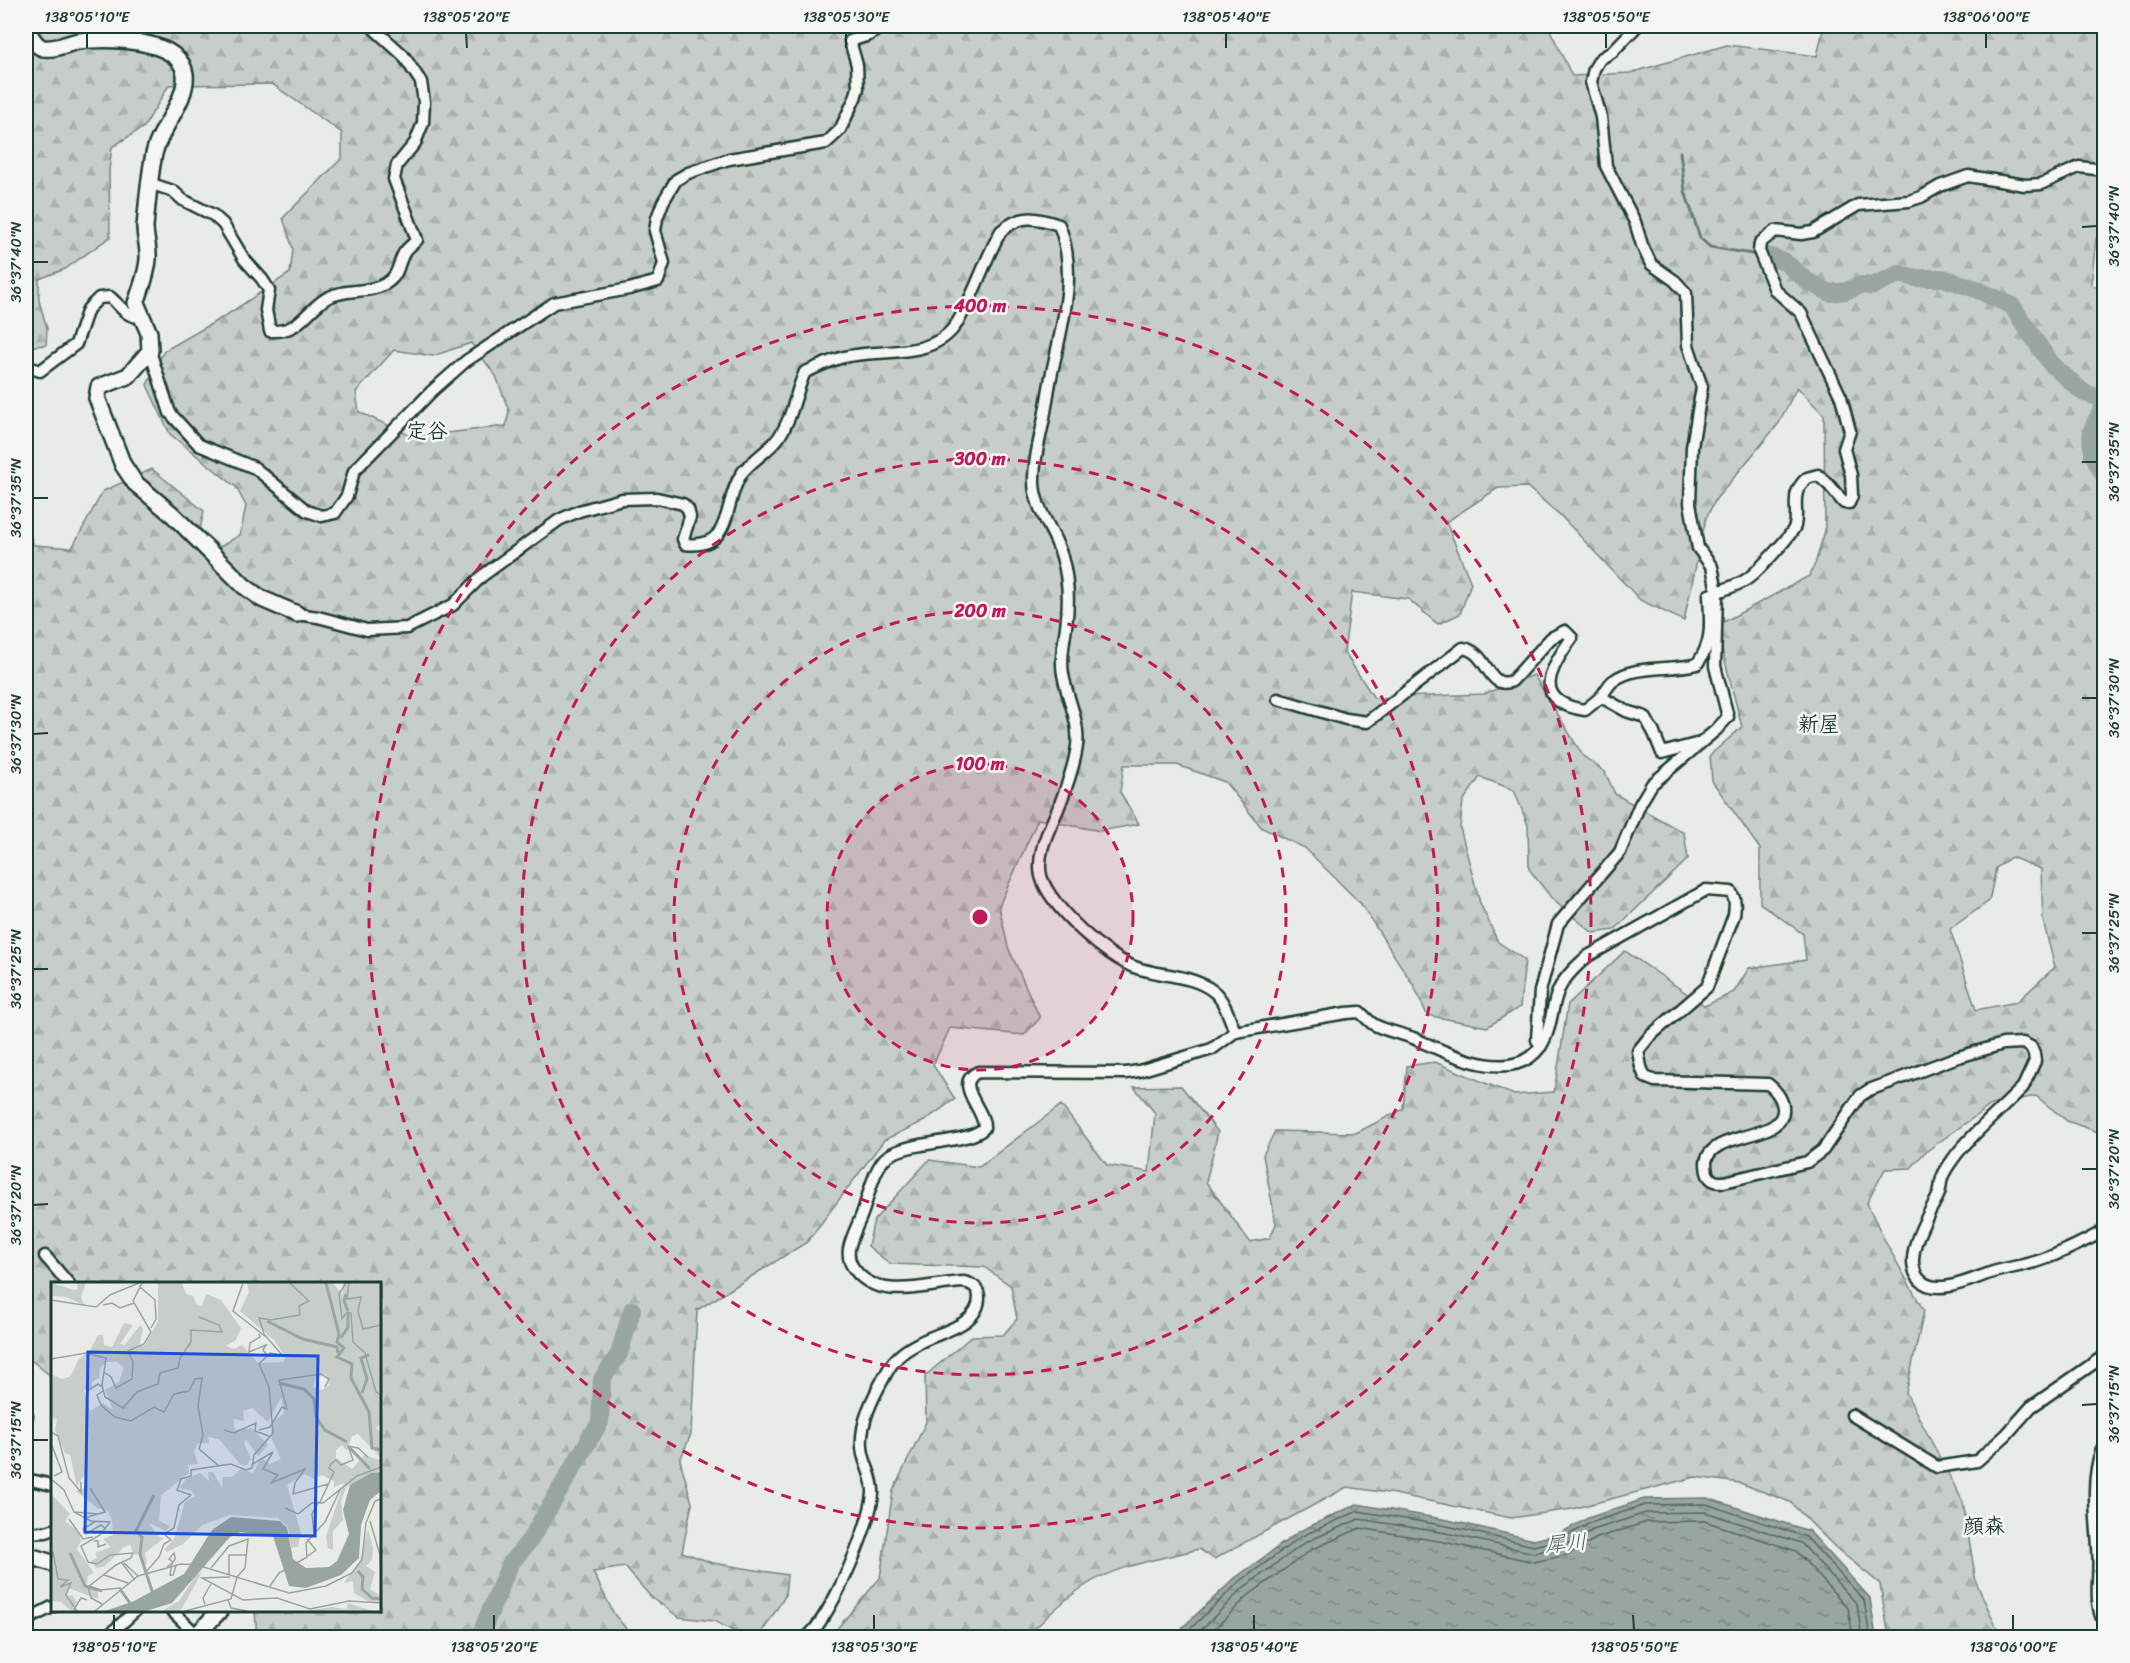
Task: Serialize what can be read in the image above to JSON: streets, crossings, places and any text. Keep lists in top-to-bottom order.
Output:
{
  "districts": ["定谷", "新屋", "顔森"],
  "water": ["犀川"],
  "coordinates": [
    "138°05'10\"E",
    "138°05'20\"E",
    "138°05'30\"E",
    "138°05'40\"E",
    "138°05'50\"E",
    "138°06'00\"E",
    "36°37'40\"N",
    "36°37'35\"N",
    "36°37'30\"N",
    "36°37'25\"N",
    "36°37'20\"N",
    "36°37'15\"N"
  ],
  "rings": [
    "400 m",
    "300 m",
    "200 m",
    "100 m"
  ]
}
